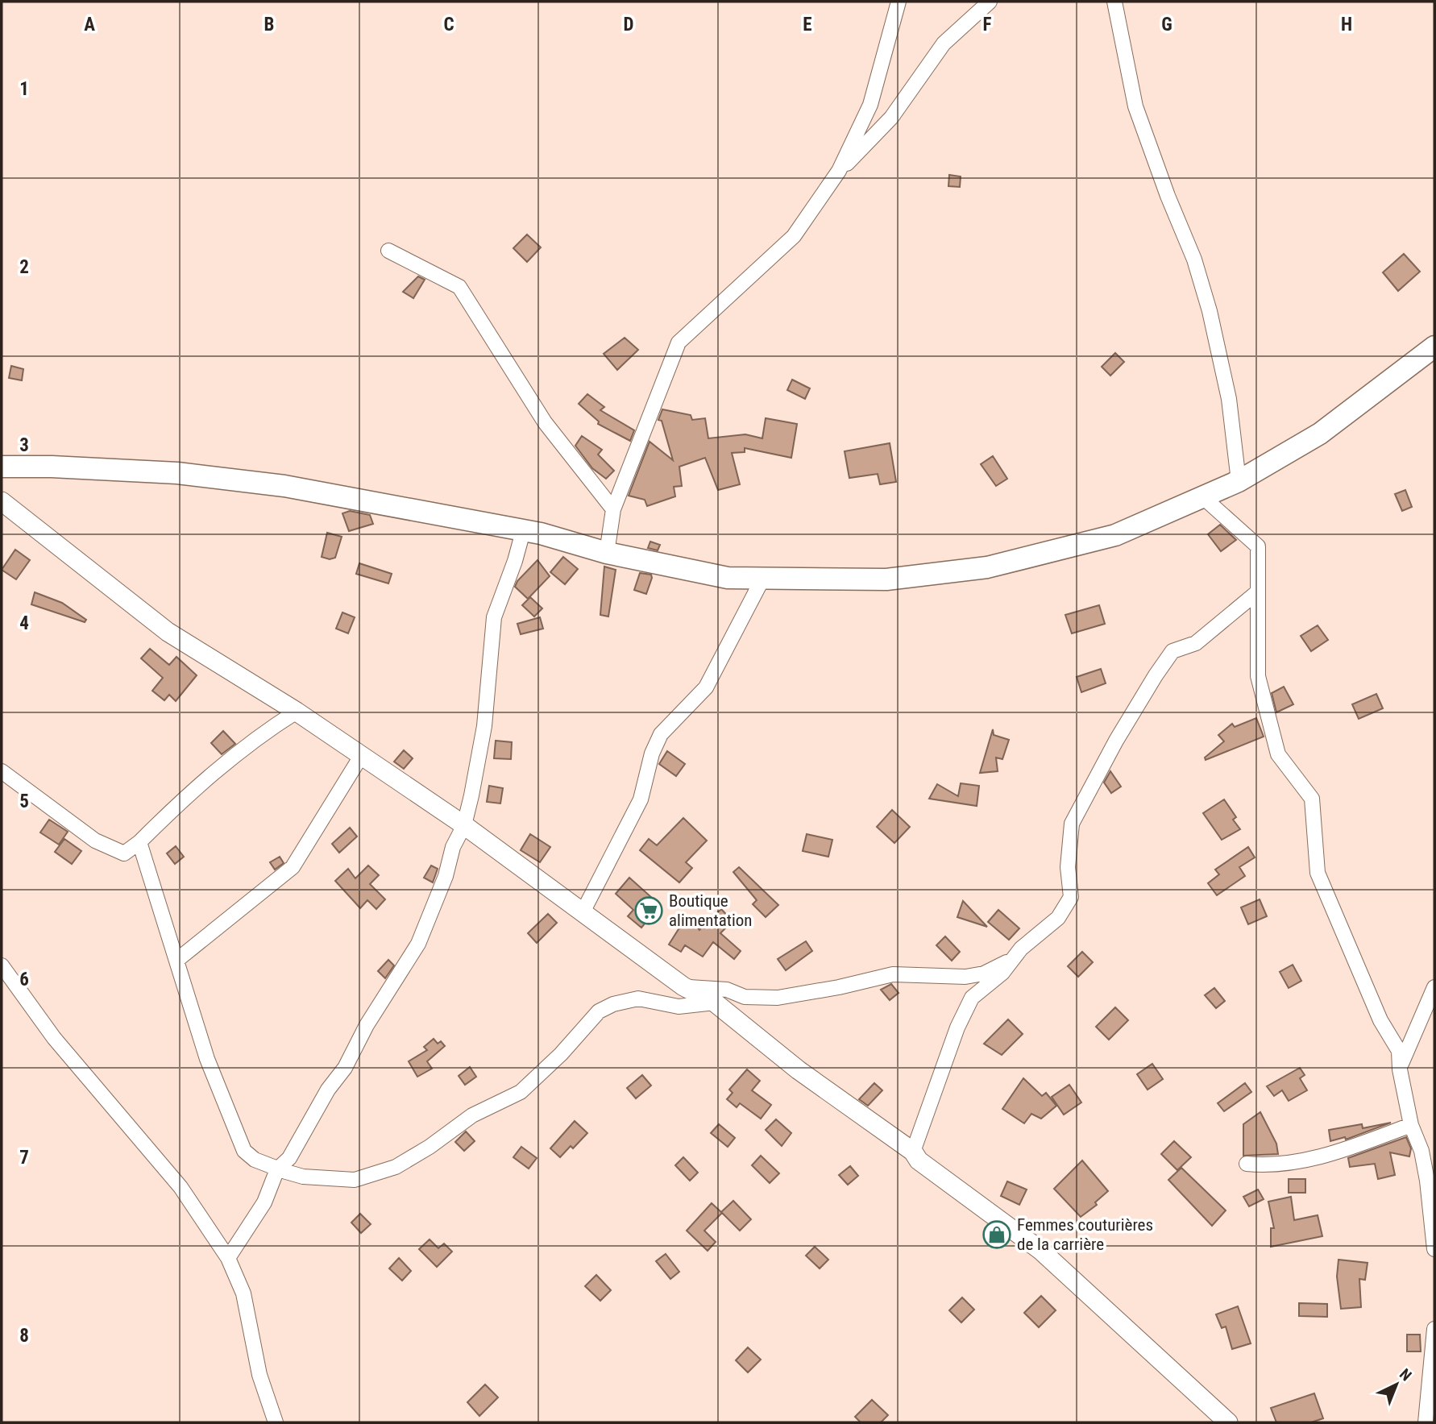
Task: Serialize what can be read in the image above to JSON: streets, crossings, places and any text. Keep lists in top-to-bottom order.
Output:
{
  "places": {
    "supermarket": ["Boutique alimentation"],
    "shop": ["Femmes couturières de la carrière"]
  },
  "north": "top right",
  "grid": {
    "columns": [
      "A",
      "B",
      "C",
      "D",
      "E",
      "F",
      "G",
      "H"
    ],
    "rows": [
      "1",
      "2",
      "3",
      "4",
      "5",
      "6",
      "7",
      "8"
    ]
  }
}
